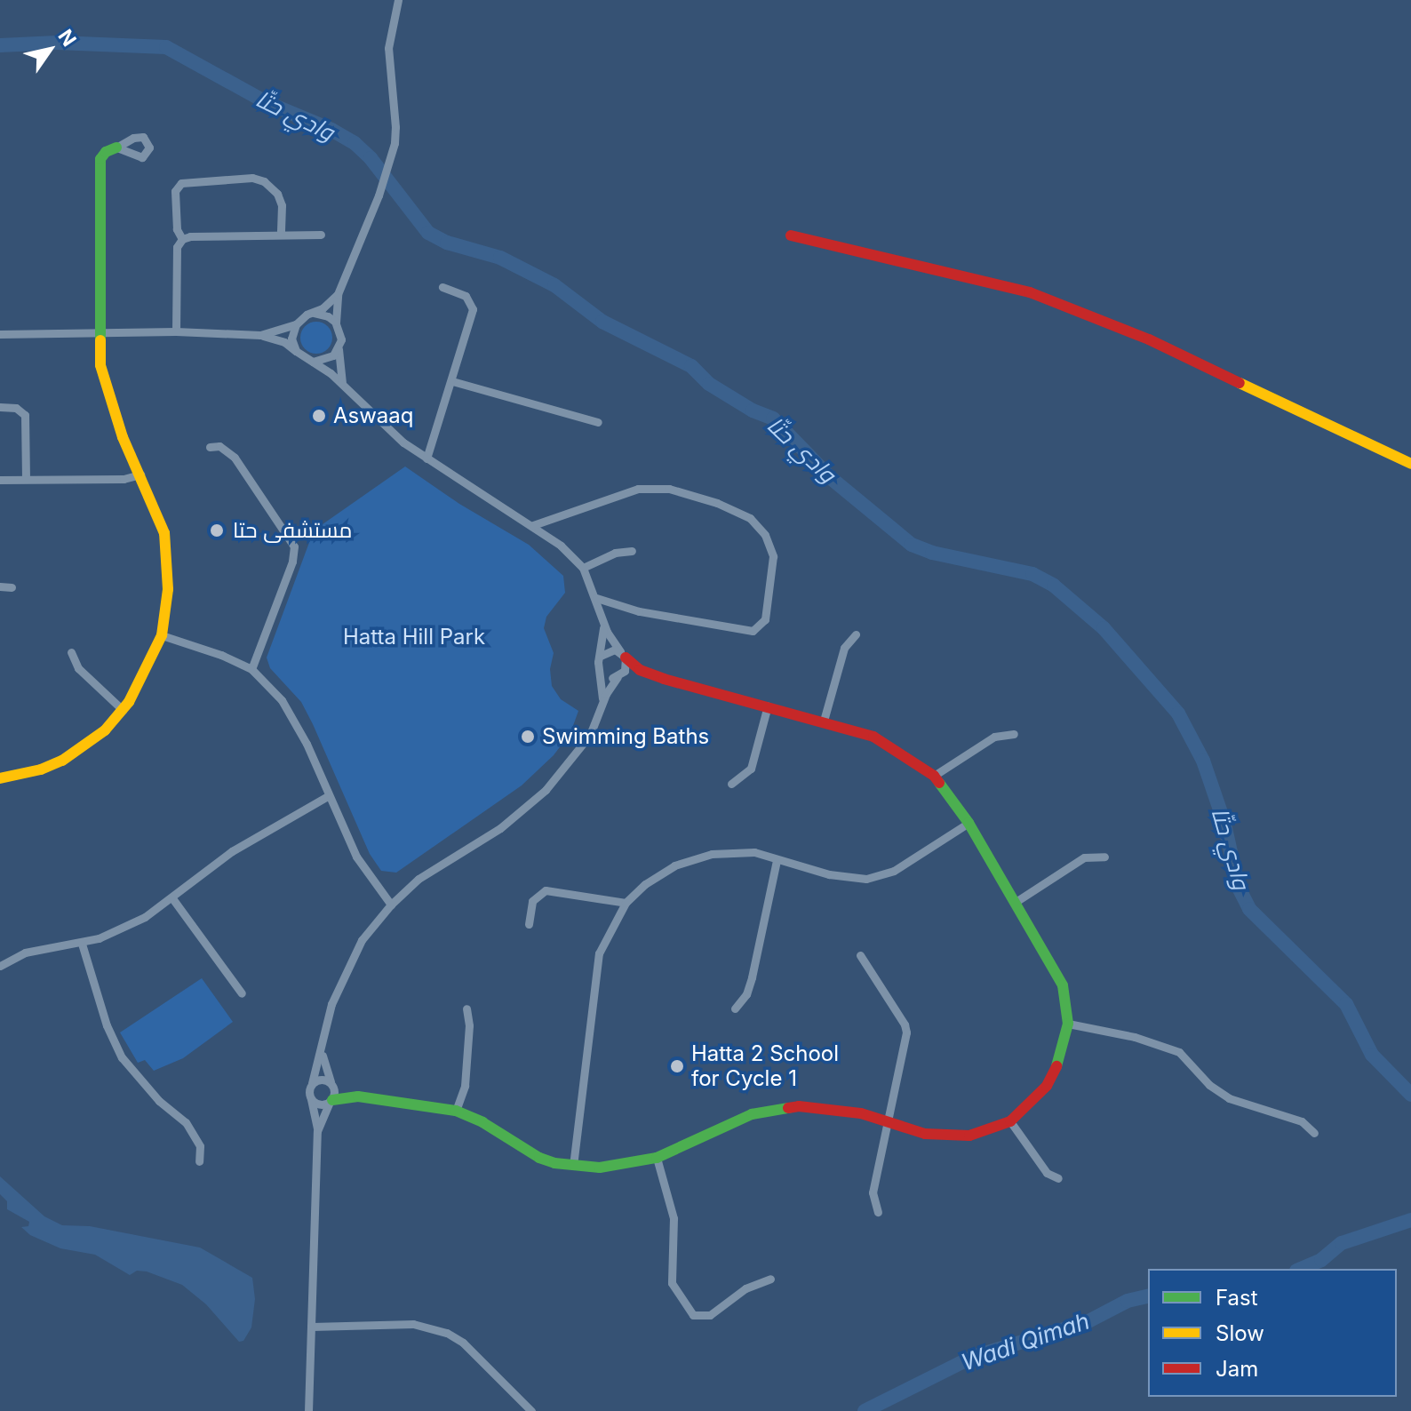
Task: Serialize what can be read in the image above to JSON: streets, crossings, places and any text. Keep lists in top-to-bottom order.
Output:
{
  "water": ["وادي حتّا", "Wadi Qimah"],
  "parks": ["Hatta Hill Park"],
  "places": [
    "Aswaaq",
    "مستشفى حتا",
    "Swimming Baths",
    "Hatta 2 School for Cycle 1"
  ],
  "legend": ["Fast", "Slow", "Jam"],
  "north": "top right"
}
